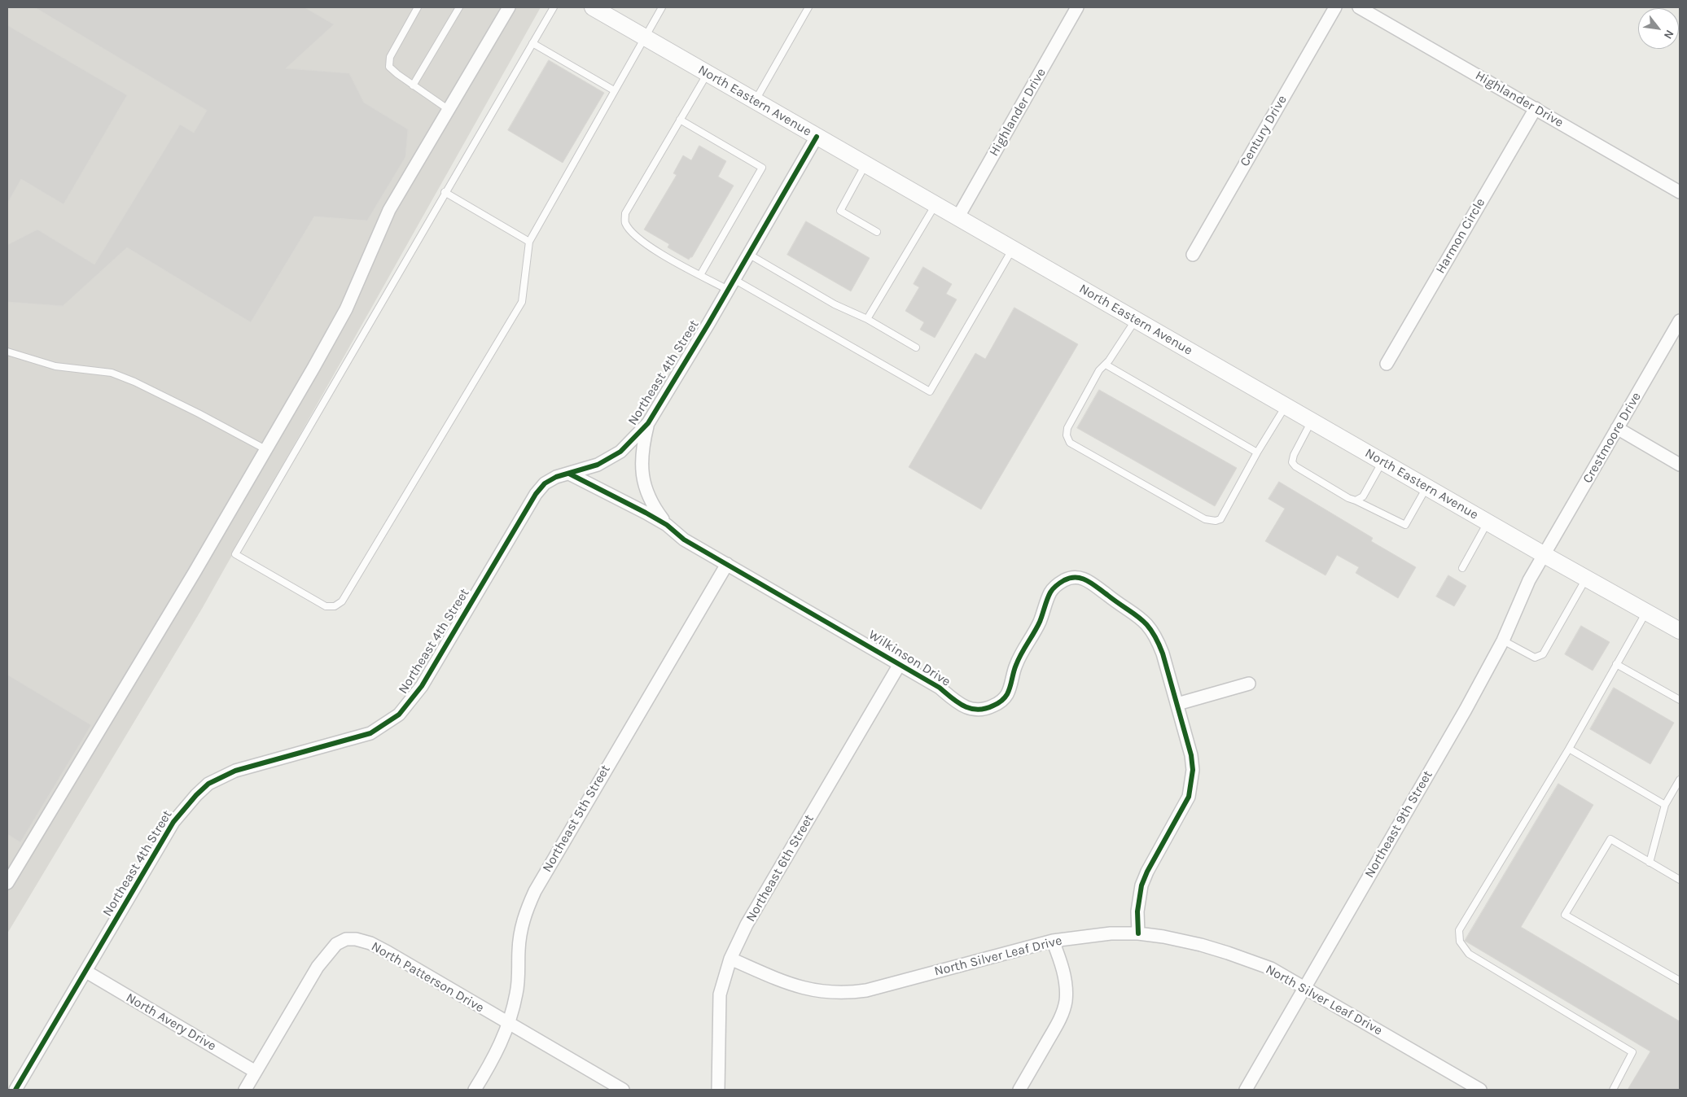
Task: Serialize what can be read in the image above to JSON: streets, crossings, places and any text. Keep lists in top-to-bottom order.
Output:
{
  "streets": {
    "main road": ["North Eastern Avenue"],
    "street": [
      "Highlander Drive",
      "Century Drive",
      "Harmon Circle",
      "Northeast 4th Street",
      "Crestmoore Drive",
      "Wilkinson Drive",
      "Northeast 5th Street",
      "Northeast 9th Street",
      "Northeast 6th Street",
      "North Silver Leaf Drive",
      "North Patterson Drive",
      "North Avery Drive"
    ]
  },
  "crossings": [
    ["Highlander Drive", "North Eastern Avenue"],
    ["Highlander Drive", "Harmon Circle"],
    ["North Eastern Avenue", "Northeast 4th Street"],
    ["North Eastern Avenue", "Crestmoore Drive"],
    ["North Eastern Avenue", "Northeast 9th Street"],
    ["Northeast 4th Street", "Wilkinson Drive"],
    ["Northeast 4th Street", "North Avery Drive"],
    ["Crestmoore Drive", "Northeast 9th Street"],
    ["Wilkinson Drive", "Northeast 5th Street"],
    ["Wilkinson Drive", "Northeast 6th Street"],
    ["Wilkinson Drive", "North Silver Leaf Drive"],
    ["Northeast 5th Street", "North Patterson Drive"],
    ["Northeast 9th Street", "North Silver Leaf Drive"],
    ["Northeast 6th Street", "North Silver Leaf Drive"],
    ["North Patterson Drive", "North Avery Drive"]
  ],
  "north": "bottom right"
}
